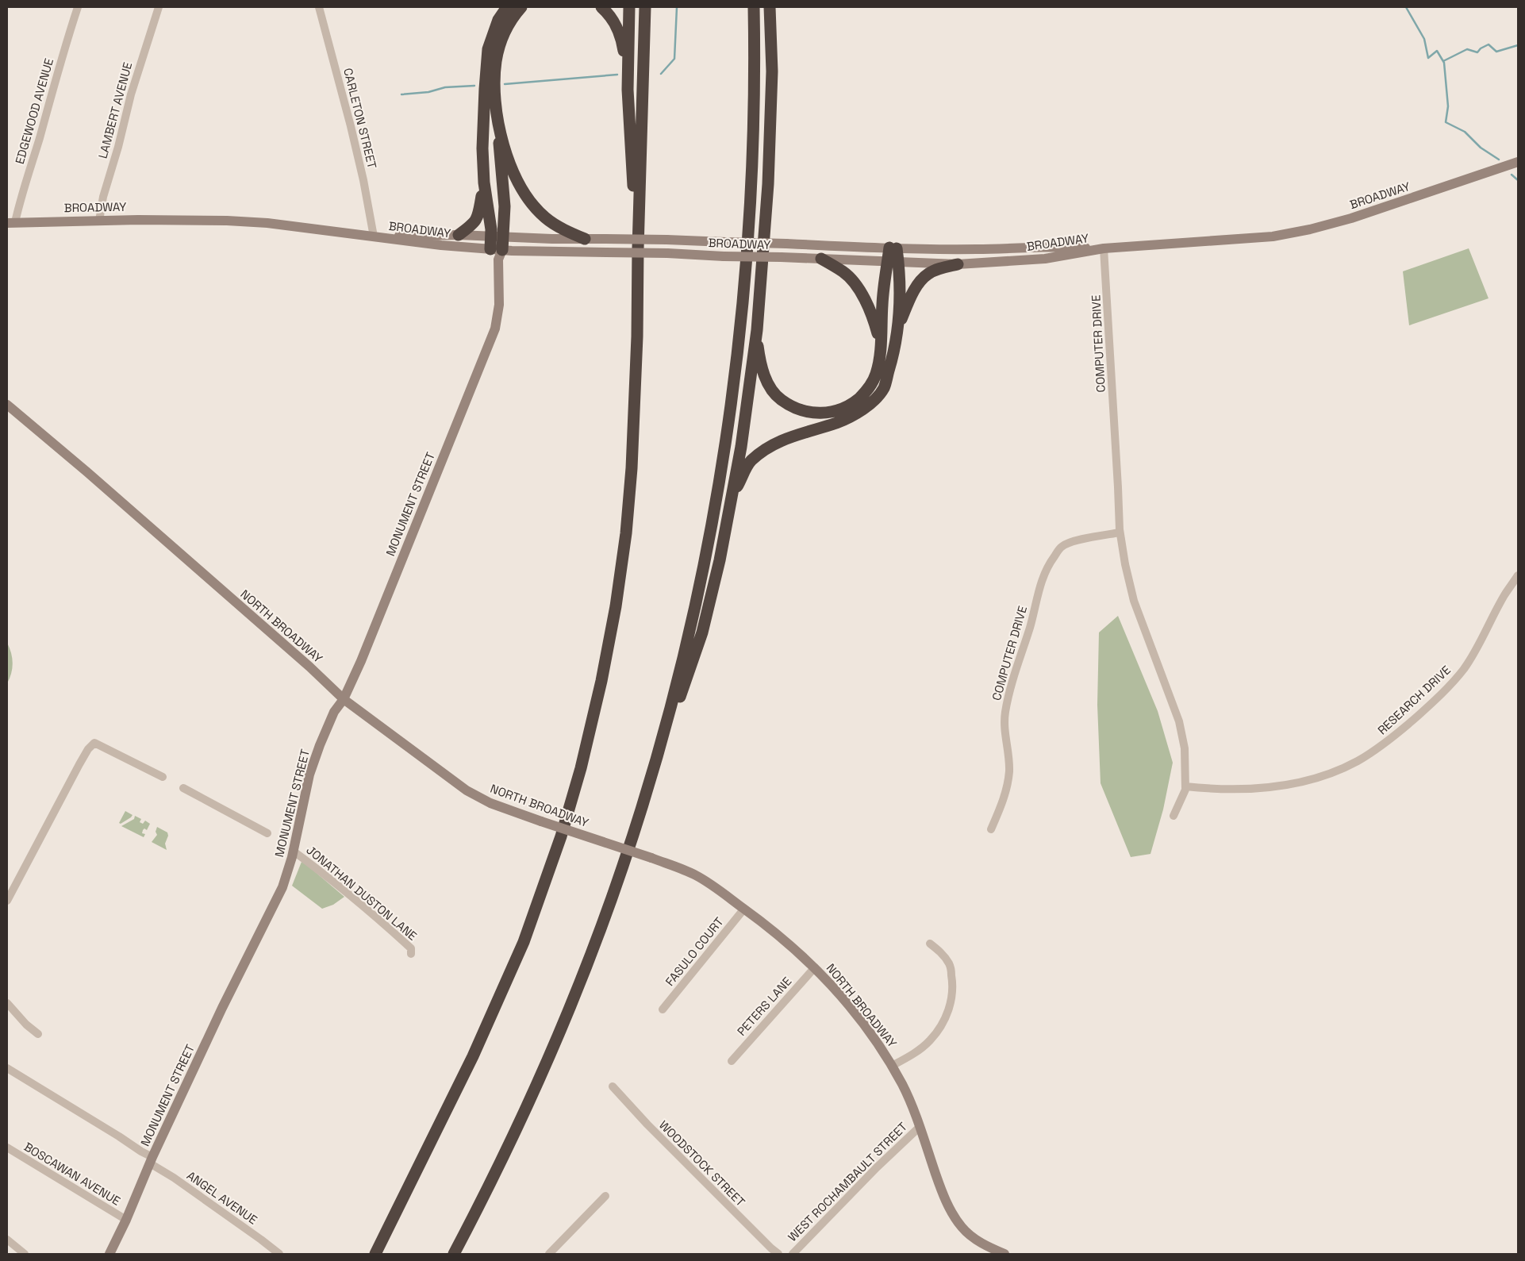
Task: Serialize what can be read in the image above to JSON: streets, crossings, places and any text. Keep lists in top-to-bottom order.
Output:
{
  "streets": {
    "main road": ["BROADWAY", "MONUMENT STREET", "NORTH BROADWAY"],
    "street": [
      "LAMBERT AVENUE",
      "EDGEWOOD AVENUE",
      "CARLETON STREET",
      "COMPUTER DRIVE",
      "RESEARCH DRIVE",
      "JONATHAN DUSTON LANE",
      "FASULO COURT",
      "PETERS LANE",
      "WOODSTOCK STREET",
      "BOSCAWAN AVENUE",
      "WEST ROCHAMBAULT STREET",
      "ANGEL AVENUE"
    ]
  },
  "crossings": [
    ["LAMBERT AVENUE", "BROADWAY"],
    ["EDGEWOOD AVENUE", "BROADWAY"],
    ["CARLETON STREET", "BROADWAY"],
    ["BROADWAY", "COMPUTER DRIVE"],
    ["BROADWAY", "MONUMENT STREET"],
    ["COMPUTER DRIVE", "RESEARCH DRIVE"],
    ["MONUMENT STREET", "NORTH BROADWAY"],
    ["MONUMENT STREET", "JONATHAN DUSTON LANE"],
    ["MONUMENT STREET", "BOSCAWAN AVENUE"],
    ["MONUMENT STREET", "ANGEL AVENUE"],
    ["NORTH BROADWAY", "FASULO COURT"],
    ["NORTH BROADWAY", "PETERS LANE"],
    ["NORTH BROADWAY", "WEST ROCHAMBAULT STREET"]
  ]
}
